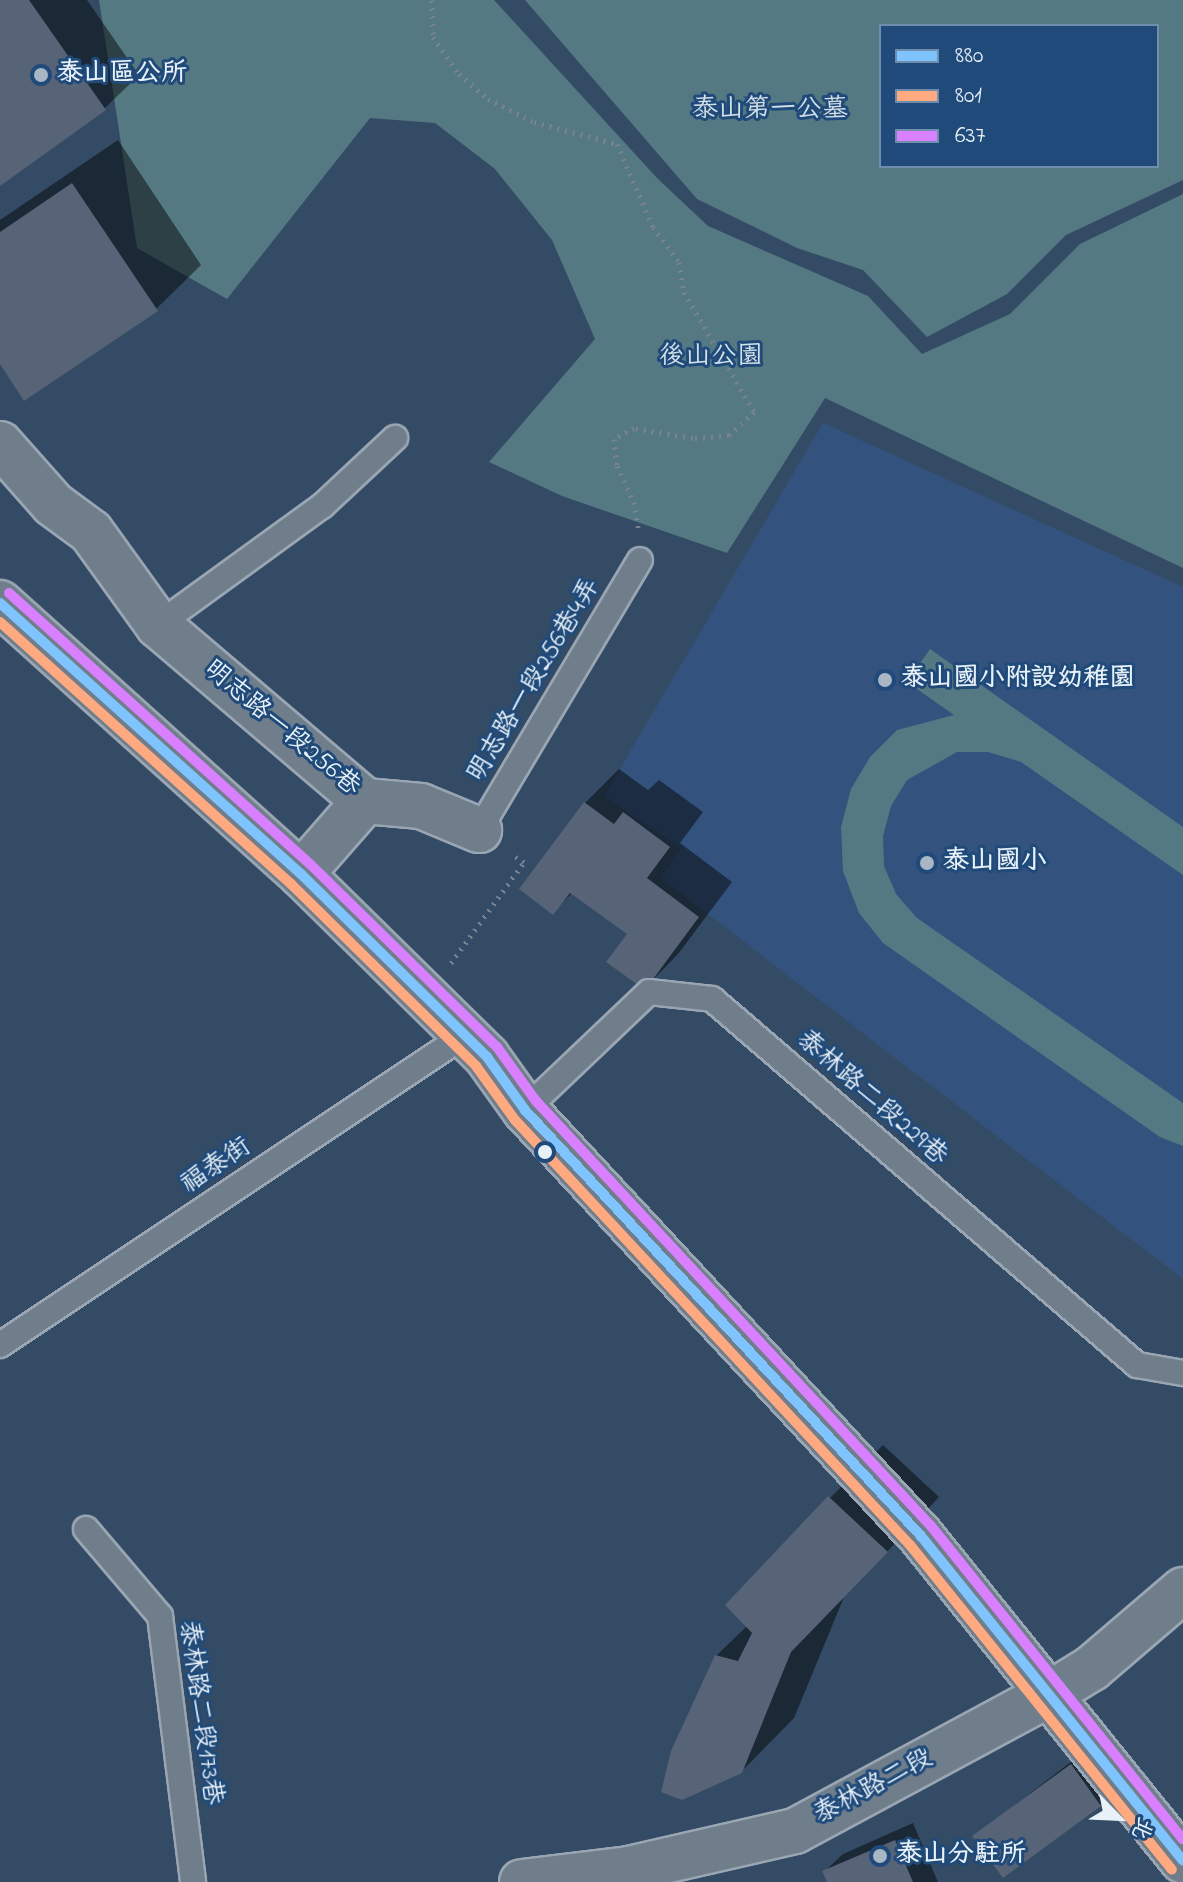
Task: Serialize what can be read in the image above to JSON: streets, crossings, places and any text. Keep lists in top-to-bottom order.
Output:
{
  "streets": {
    "main road": ["明志路一段256巷", "泰林路二段"],
    "lane": [
      "明志路一段256巷4弄",
      "泰林路二段229巷",
      "福泰街",
      "泰林路二段173巷"
    ]
  },
  "crossings": [
    ["明志路一段256巷4弄", "明志路一段256巷"]
  ],
  "parks": ["泰山第一公墓", "後山公園"],
  "places": [
    "泰山區公所",
    "泰山國小附設幼稚園",
    "泰山國小",
    "泰山分駐所"
  ],
  "lines": ["transit line 637", "transit line 880", "transit line 801"],
  "legend": ["880", "801", "637"],
  "north": "bottom right"
}
